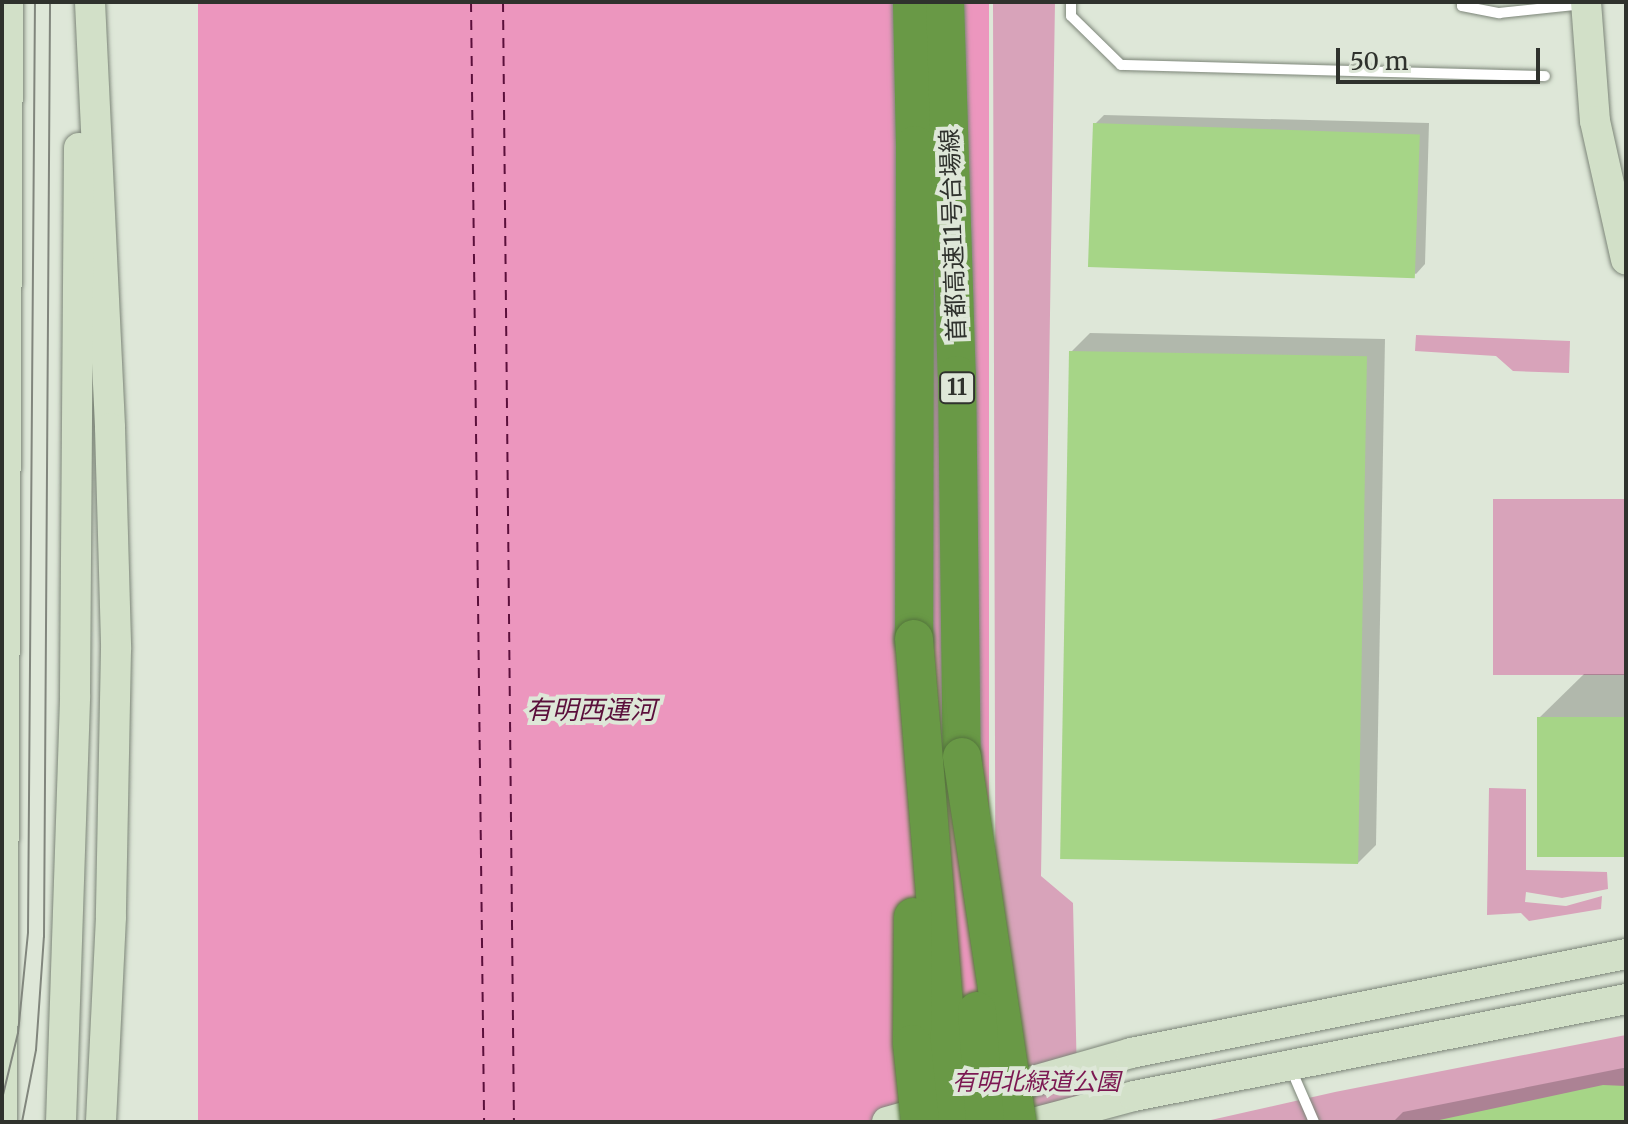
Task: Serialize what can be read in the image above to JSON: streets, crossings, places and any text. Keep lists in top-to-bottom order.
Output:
{
  "streets": {
    "highway": ["首都高速11号台場線", "11"]
  },
  "crossings": [
    ["首都高速11号台場線", "11"]
  ],
  "water": ["有明西運河"],
  "parks": ["有明北緑道公園"],
  "scale_bar": "50 m"
}
